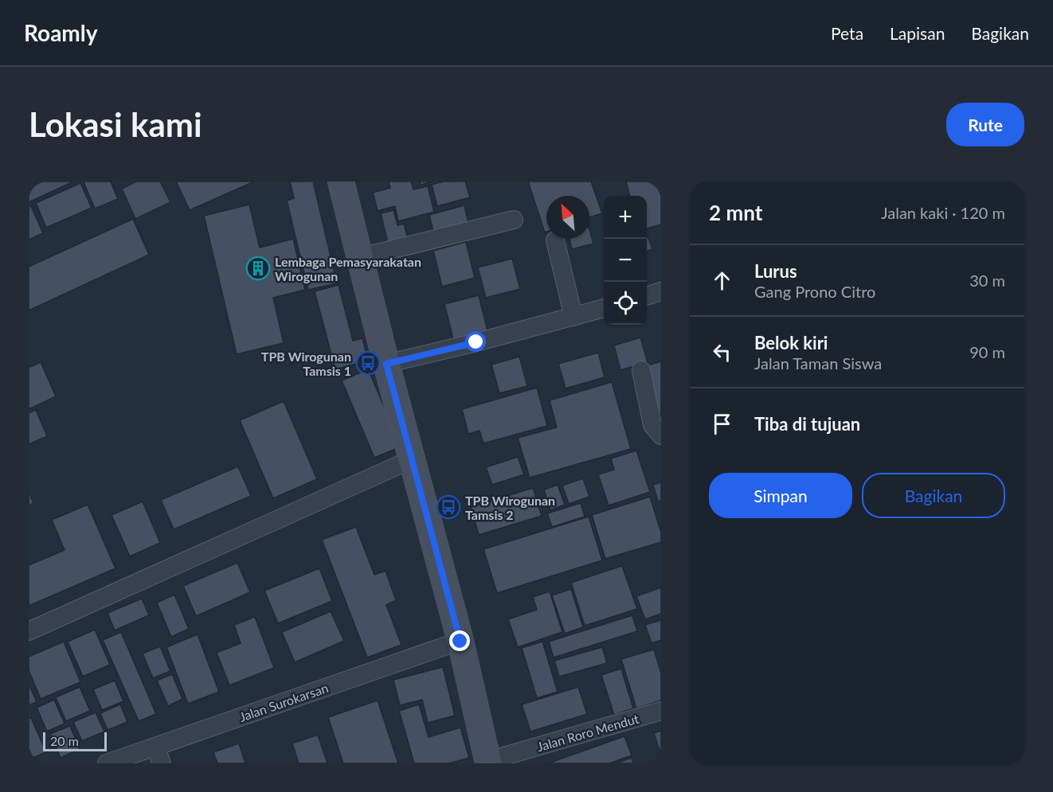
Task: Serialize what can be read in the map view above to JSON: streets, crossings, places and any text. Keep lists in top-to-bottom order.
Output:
{
  "streets": {
    "street": ["Jalan Surokarsan", "Jalan Roro Mendut"]
  },
  "places": {
    "building": ["Lembaga Pemasyarakatan Wirogunan"],
    "bus stop": ["TPB Wirogunan Tamsis 1", "TPB Wirogunan Tamsis 2"]
  },
  "scale_bar": "20 m",
  "north": "top left",
  "page": {
    "header": "Roamly",
    "nav": ["Peta", "Lapisan", "Bagikan"],
    "buttons": [
      "Rute",
      ["Simpan", "Bagikan"]
    ],
    "title": "Lokasi kami",
    "heading": ["2 mnt", "Jalan kaki · 120 m"],
    "map_buttons": ["+", "−"],
    "list": [
      ["Lurus", "Gang Prono Citro", "30 m"],
      ["Belok kiri", "Jalan Taman Siswa", "90 m"],
      "Tiba di tujuan"
    ],
    "scale": "20 m"
  }
}
